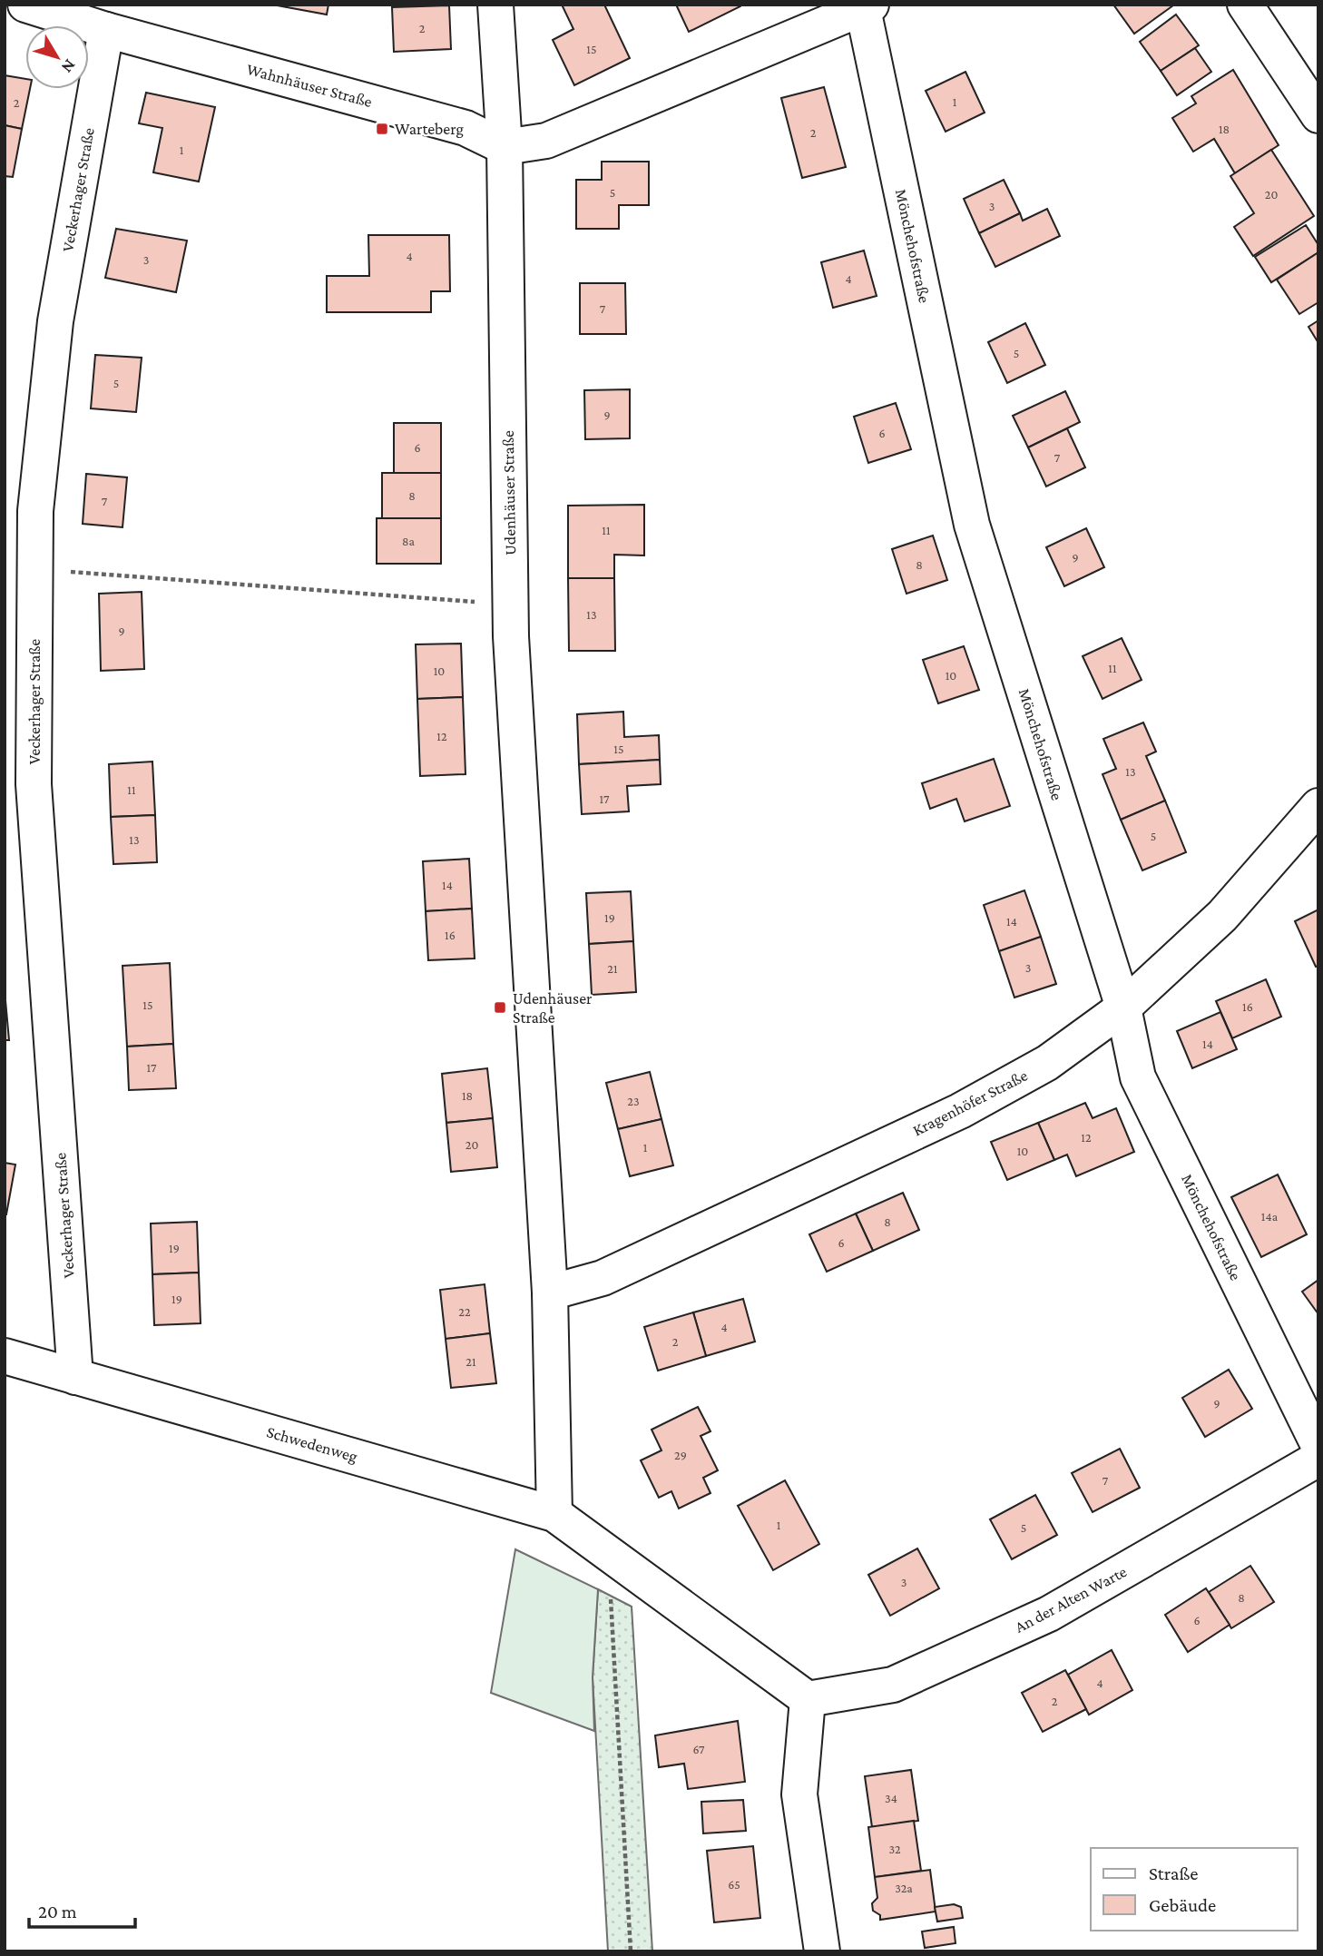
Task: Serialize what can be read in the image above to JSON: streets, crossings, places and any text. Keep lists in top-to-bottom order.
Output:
{
  "streets": {
    "street": [
      "Wahnhäuser Straße",
      "Veckerhager Straße",
      "Mönchehofstraße",
      "Udenhäuser Straße",
      "Kragenhöfer Straße",
      "Schwedenweg",
      "An der Alten Warte"
    ]
  },
  "crossings": [
    ["Wahnhäuser Straße", "Veckerhager Straße"],
    ["Wahnhäuser Straße", "Udenhäuser Straße"],
    ["Veckerhager Straße", "Schwedenweg"],
    ["Mönchehofstraße", "Kragenhöfer Straße"],
    ["Udenhäuser Straße", "Kragenhöfer Straße"],
    ["Udenhäuser Straße", "Schwedenweg"]
  ],
  "places": {
    "transit": ["Warteberg", "Udenhäuser Straße"]
  },
  "house_numbers": [
    "2",
    "15",
    "1",
    "2",
    "18",
    "2",
    "1",
    "5",
    "20",
    "3",
    "4",
    "3",
    "4",
    "7",
    "5",
    "5",
    "9",
    "6",
    "6",
    "7",
    "8",
    "7",
    "11",
    "8a",
    "9",
    "8",
    "13",
    "9",
    "11",
    "10",
    "10",
    "12",
    "15",
    "13",
    "11",
    "17",
    "5",
    "13",
    "14",
    "19",
    "14",
    "16",
    "3",
    "21",
    "15",
    "16",
    "14",
    "17",
    "18",
    "23",
    "12",
    "20",
    "1",
    "10",
    "14a",
    "8",
    "6",
    "19",
    "19",
    "22",
    "4",
    "2",
    "21",
    "9",
    "29",
    "7",
    "1",
    "5",
    "3",
    "8",
    "6",
    "4",
    "2",
    "67",
    "34",
    "32",
    "65",
    "32a"
  ],
  "legend": ["Straße", "Gebäude"],
  "scale_bar": "20 m",
  "north": "bottom right"
}
